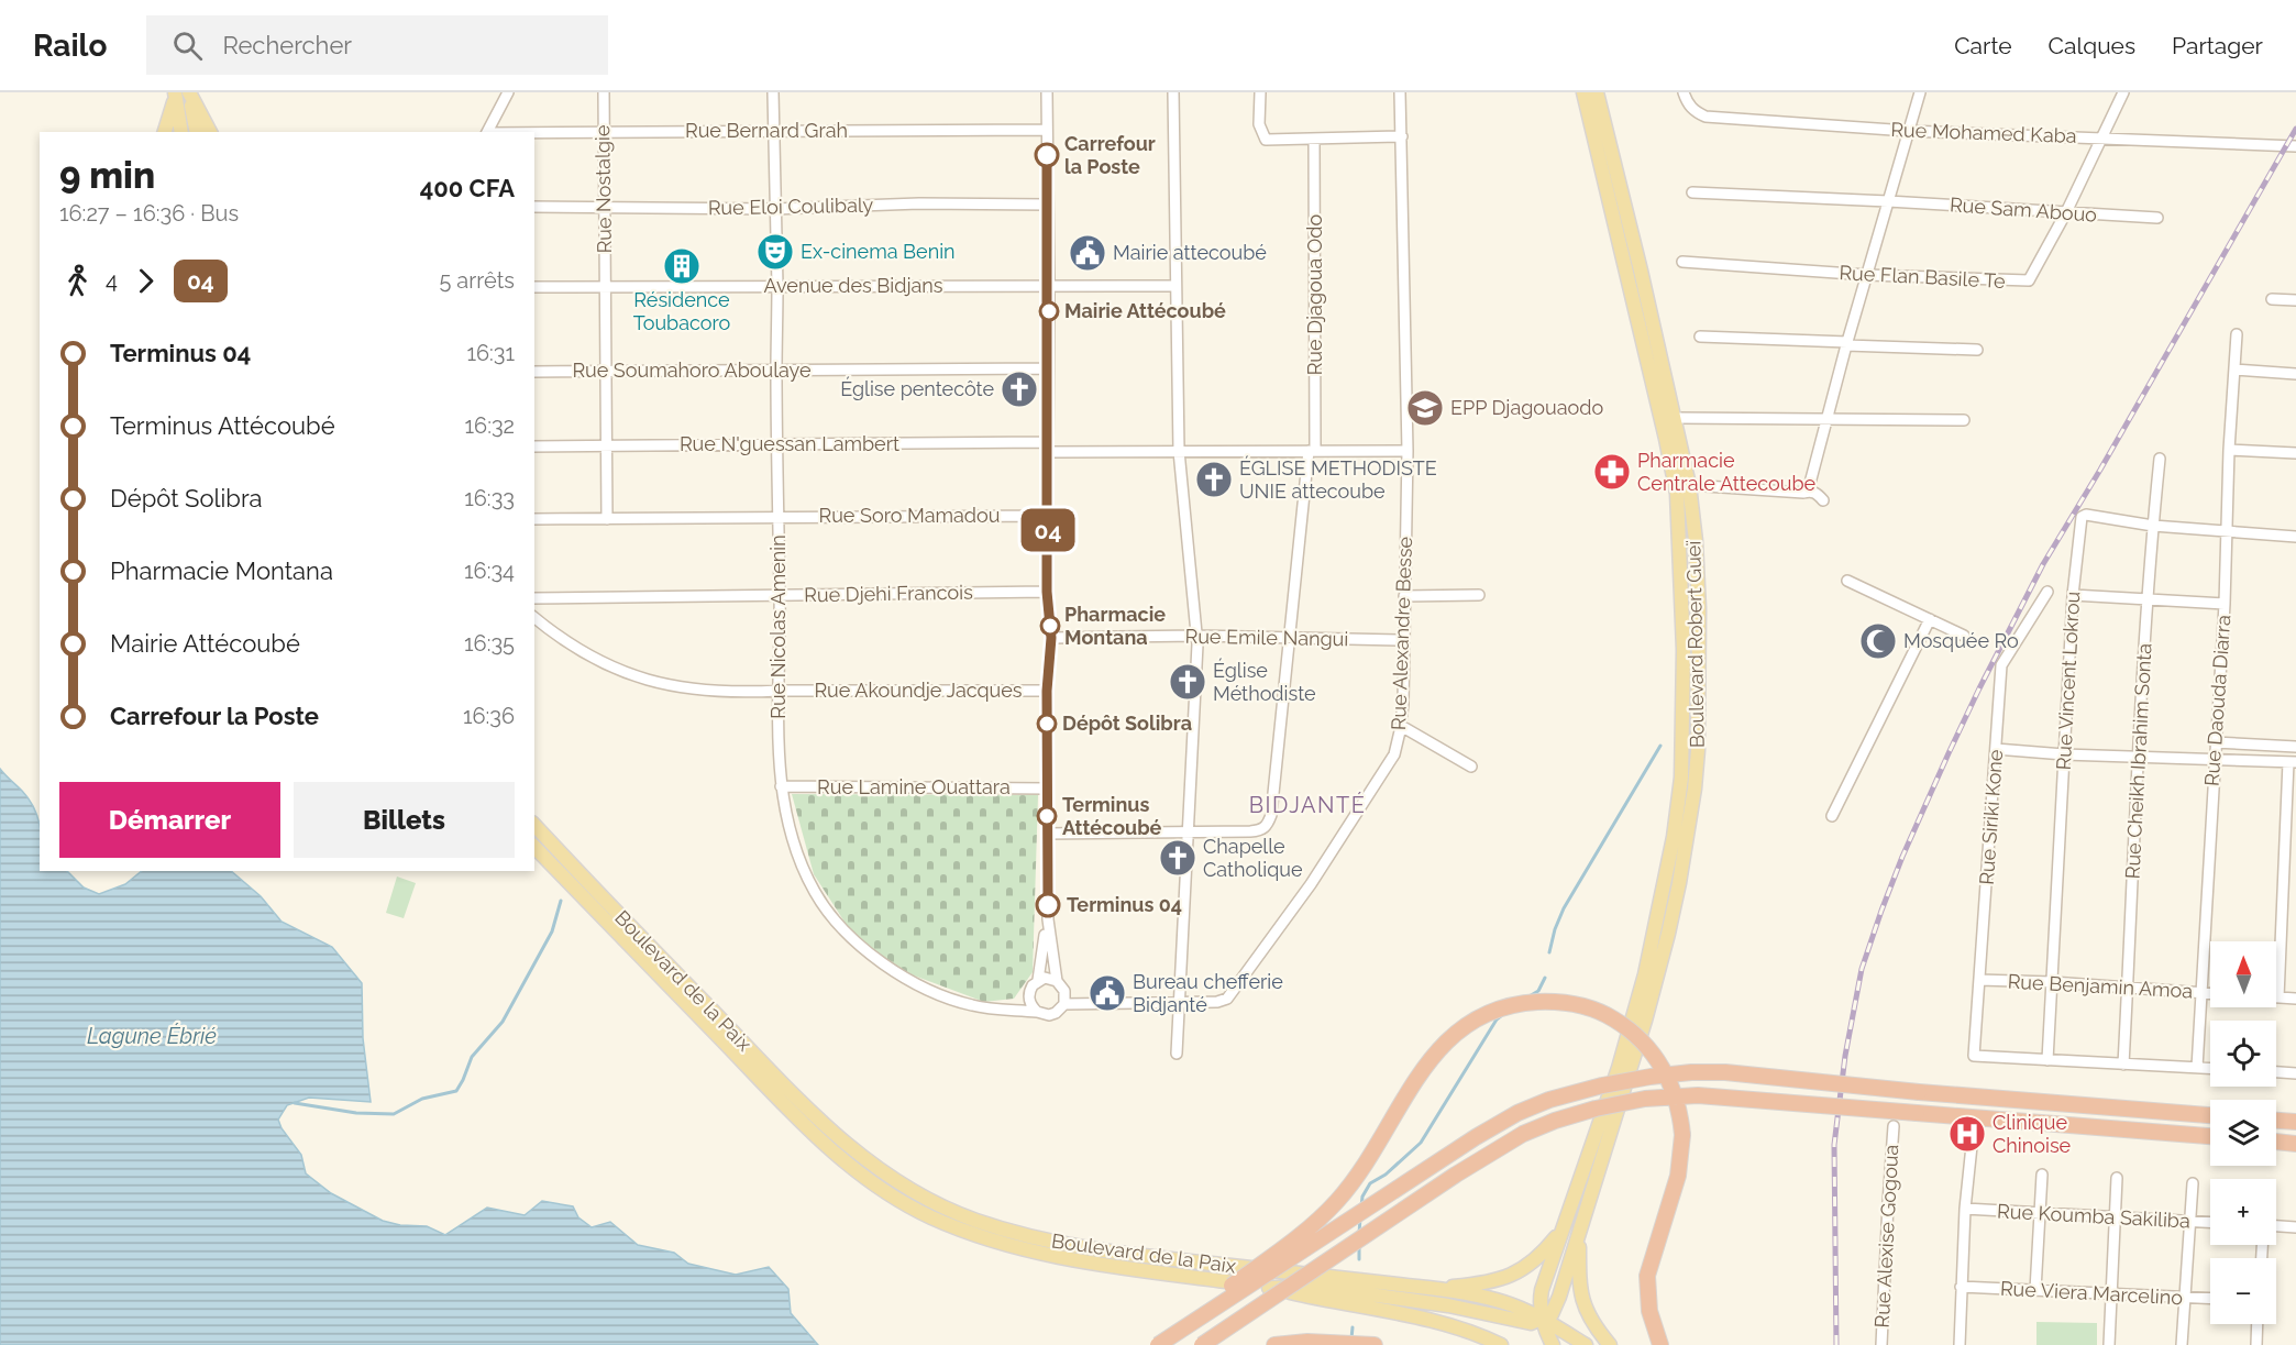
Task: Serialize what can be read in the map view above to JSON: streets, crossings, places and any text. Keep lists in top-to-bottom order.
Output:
{
  "streets": {
    "main road": ["Boulevard Robert Gueï", "Boulevard de la Paix"],
    "street": [
      "Rue Bernard Grah",
      "Rue Mohamed Kaba",
      "Rue Nostalgie",
      "Rue Eloi Coulibaly",
      "Rue Sam Abouo",
      "Rue Flan Basile Te",
      "Avenue des Bidjans",
      "Rue Djagoua Odo",
      "Rue Soumahoro Aboulaye",
      "Rue N'guessan Lambert",
      "Rue Soro Mamadou",
      "Rue Djehi Francois",
      "Rue Nicolas Amenin",
      "Rue Alexandre Besse",
      "Rue Emile Nangui",
      "Rue Vincent Lokrou",
      "Rue Akoundje Jacques",
      "Rue Daouda Diarra",
      "Rue Cheikh Ibrahim Sonta",
      "Rue Lamine Ouattara",
      "Rue Siriki Kone",
      "Rue Benjamin Amoa",
      "Rue Koumba Sakiliba",
      "Rue Alexise Gogoua",
      "Rue Viera Marcelino"
    ]
  },
  "crossings": [
    ["Rue Bernard Grah", "Rue Nostalgie"],
    ["Rue Bernard Grah", "Rue Nicolas Amenin"],
    ["Rue Mohamed Kaba", "Rue Flan Basile Te"],
    ["Rue Nostalgie", "Rue Eloi Coulibaly"],
    ["Rue Nostalgie", "Avenue des Bidjans"],
    ["Rue Nostalgie", "Rue Soumahoro Aboulaye"],
    ["Rue Nostalgie", "Rue N'guessan Lambert"],
    ["Rue Nostalgie", "Rue Soro Mamadou"],
    ["Rue Eloi Coulibaly", "Rue Nicolas Amenin"],
    ["Rue Sam Abouo", "Rue Flan Basile Te"],
    ["Avenue des Bidjans", "Rue Nicolas Amenin"],
    ["Rue Djagoua Odo", "Rue N'guessan Lambert"],
    ["Rue Djagoua Odo", "Rue Emile Nangui"],
    ["Rue Soumahoro Aboulaye", "Rue Nicolas Amenin"],
    ["Rue N'guessan Lambert", "Rue Nicolas Amenin"],
    ["Rue N'guessan Lambert", "Rue Alexandre Besse"],
    ["Rue Soro Mamadou", "Rue Nicolas Amenin"],
    ["Rue Djehi Francois", "Rue Nicolas Amenin"],
    ["Rue Nicolas Amenin", "Rue Alexandre Besse"],
    ["Rue Nicolas Amenin", "Rue Akoundje Jacques"],
    ["Rue Nicolas Amenin", "Rue Lamine Ouattara"],
    ["Rue Alexandre Besse", "Rue Emile Nangui"],
    ["Boulevard Robert Gueï", "Boulevard de la Paix"],
    ["Rue Vincent Lokrou", "Rue Daouda Diarra"],
    ["Rue Vincent Lokrou", "Rue Cheikh Ibrahim Sonta"],
    ["Rue Vincent Lokrou", "Rue Siriki Kone"],
    ["Rue Vincent Lokrou", "Rue Benjamin Amoa"],
    ["Rue Daouda Diarra", "Rue Benjamin Amoa"],
    ["Rue Cheikh Ibrahim Sonta", "Rue Benjamin Amoa"],
    ["Rue Siriki Kone", "Rue Benjamin Amoa"]
  ],
  "districts": ["BIDJANTÉ"],
  "water": ["Lagune Ébrié"],
  "places": {
    "other": [
      "Carrefour la Poste",
      "Mairie Attécoubé",
      "Pharmacie Montana",
      "Dépôt Solibra",
      "Terminus Attécoubé",
      "Terminus 04"
    ],
    "theatre": ["Ex-cinema Benin"],
    "public building": ["Mairie attecoubé", "Bureau chefferie Bidjanté"],
    "building": ["Résidence Toubacoro"],
    "church": [
      "Église pentecôte",
      "ÉGLISE METHODISTE UNIE attecoube",
      "Église Méthodiste",
      "Chapelle Catholique"
    ],
    "school or university": ["EPP Djagouaodo"],
    "pharmacy": ["Pharmacie Centrale Attecoube"],
    "mosque": ["Mosquée Ro"],
    "hospital": ["Clinique Chinoise"]
  },
  "lines": ["bus line 04"],
  "north": "top",
  "page": {
    "header": "Railo",
    "search": "Rechercher",
    "nav": ["Carte", "Calques", "Partager"],
    "on_map": "04",
    "heading": ["9 min", "16:27 – 16:36 · Bus", "400 CFA"],
    "legs": ["4", "04", "5 arrêts"],
    "list": [
      {
        "name": "Terminus 04",
        "value": "16:31"
      },
      {
        "name": "Terminus Attécoubé",
        "value": "16:32"
      },
      {
        "name": "Dépôt Solibra",
        "value": "16:33"
      },
      {
        "name": "Pharmacie Montana",
        "value": "16:34"
      },
      {
        "name": "Mairie Attécoubé",
        "value": "16:35"
      },
      {
        "name": "Carrefour la Poste",
        "value": "16:36"
      }
    ],
    "buttons": ["Démarrer", "Billets"],
    "map_buttons": ["+", "−"]
  }
}
